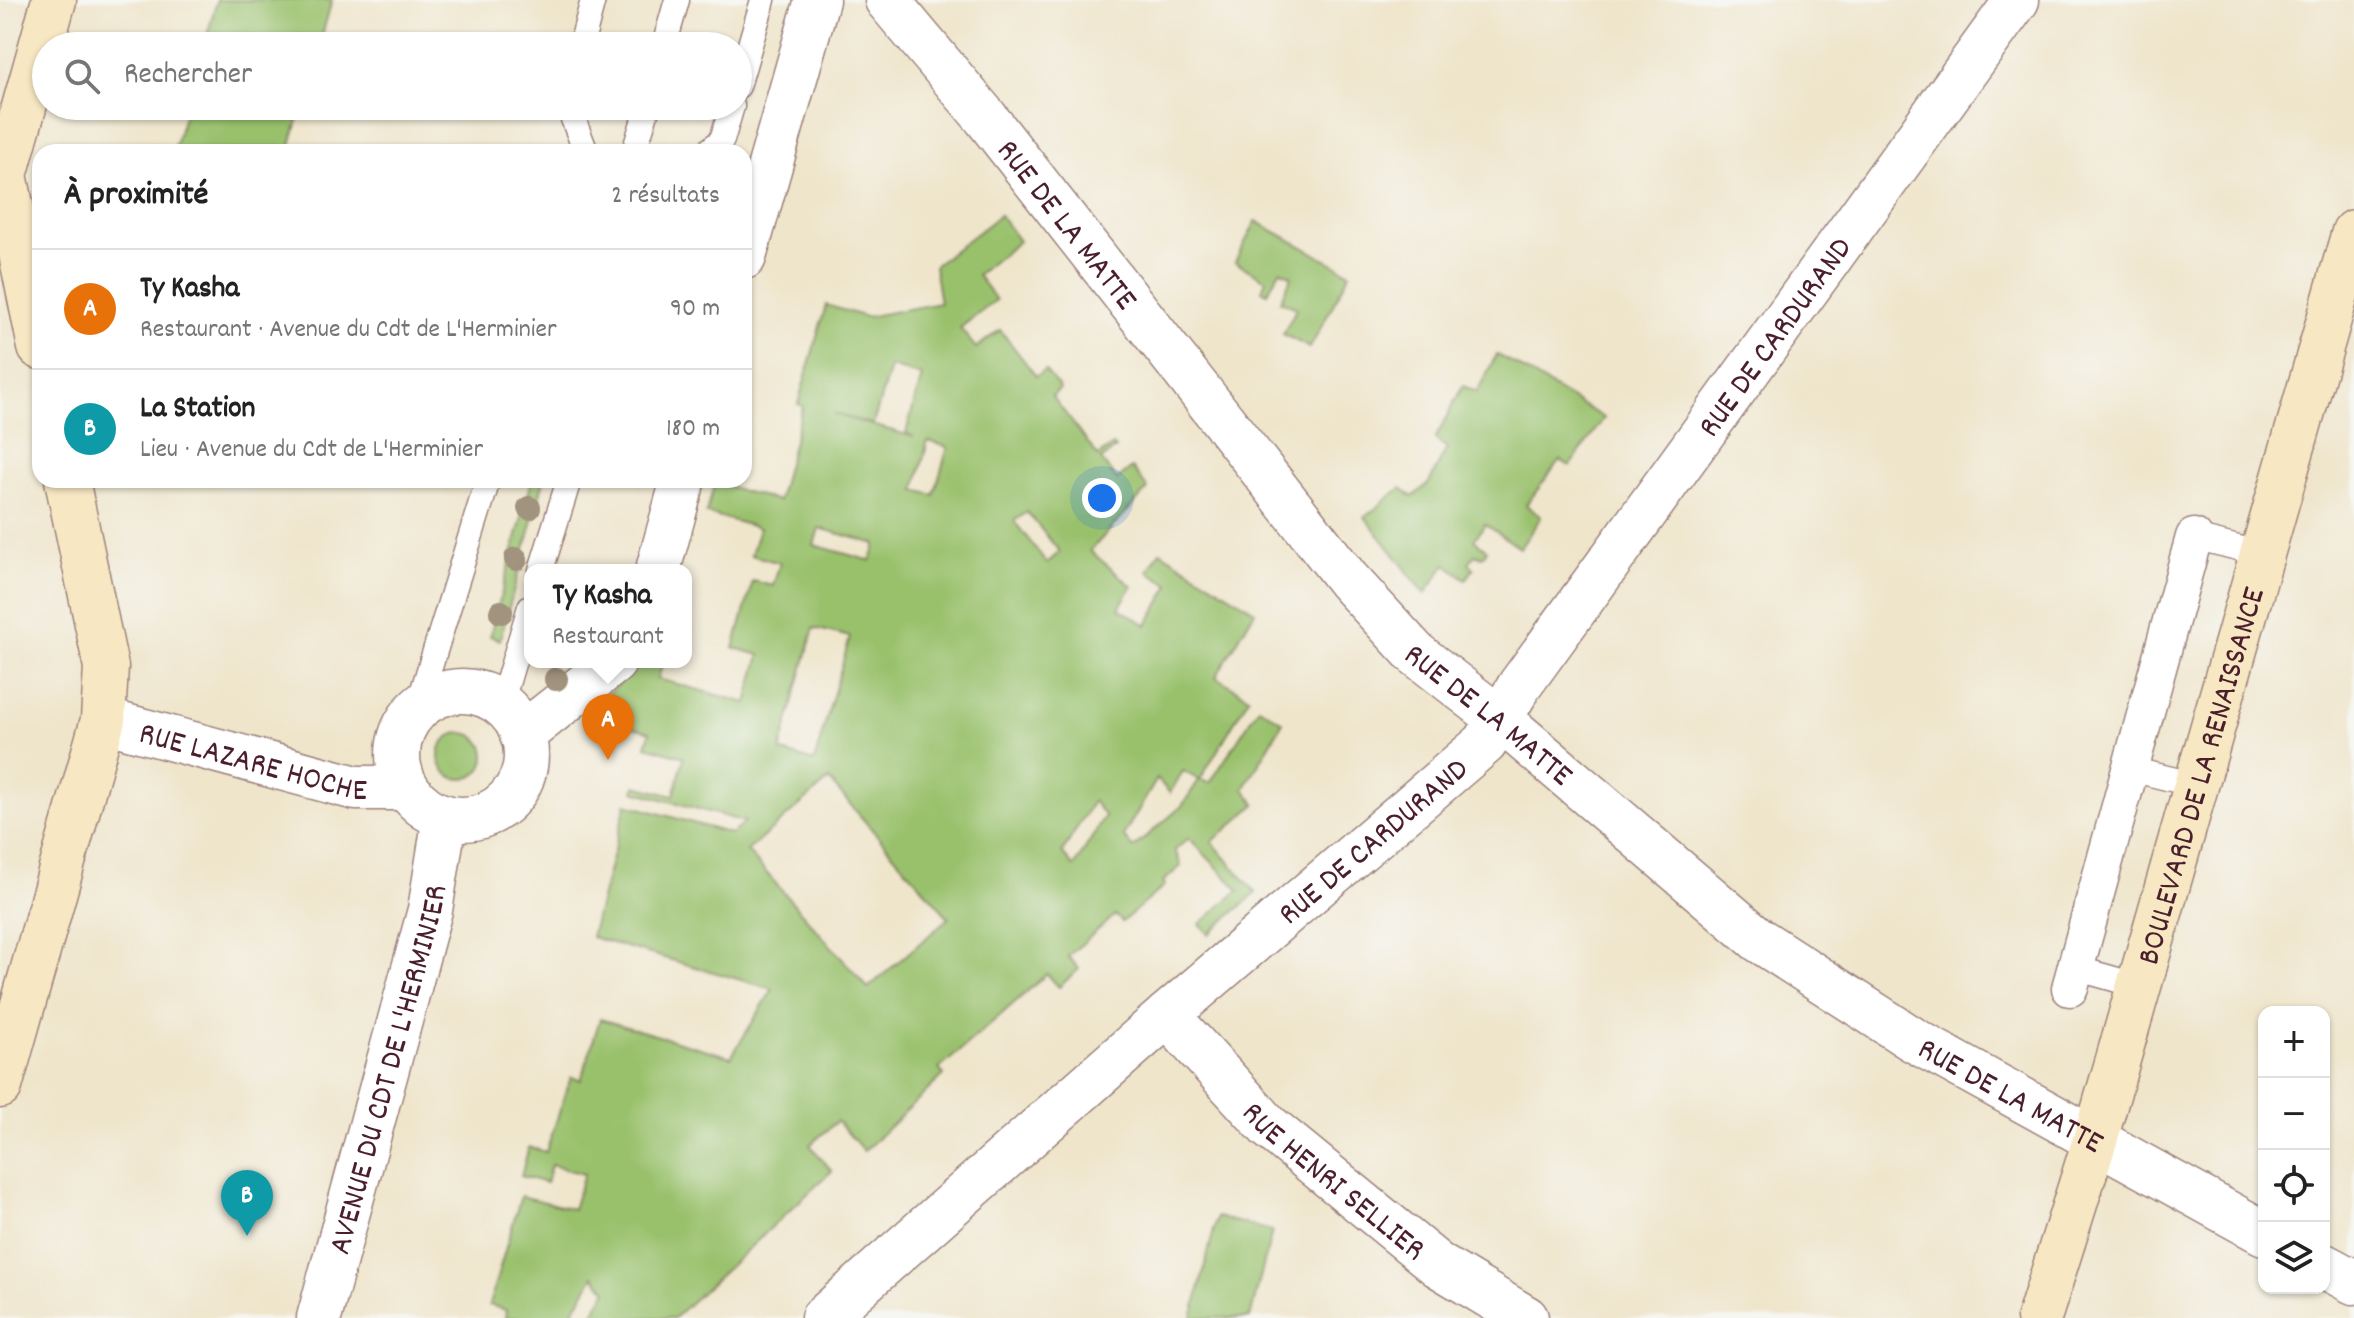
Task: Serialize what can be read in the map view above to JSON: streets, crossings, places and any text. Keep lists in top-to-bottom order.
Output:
{
  "streets": {
    "main road": ["BOULEVARD DE LA RENAISSANCE"],
    "street": [
      "RUE DE LA MATTE",
      "RUE DE CARDURAND",
      "RUE LAZARE HOCHE",
      "AVENUE DU CDT DE L'HERMINIER",
      "RUE HENRI SELLIER"
    ]
  },
  "crossings": [
    ["RUE DE LA MATTE", "RUE DE CARDURAND"],
    ["RUE DE LA MATTE", "BOULEVARD DE LA RENAISSANCE"],
    ["RUE DE CARDURAND", "RUE HENRI SELLIER"],
    ["RUE LAZARE HOCHE", "AVENUE DU CDT DE L'HERMINIER"]
  ],
  "page": {
    "search": "Rechercher",
    "heading": ["À proximité", "2 résultats"],
    "list": [
      {
        "mark": "A",
        "name": "Ty Kasha",
        "note": "Restaurant · Avenue du Cdt de L'Herminier",
        "value": "90 m"
      },
      {
        "mark": "B",
        "name": "La Station",
        "note": "Lieu · Avenue du Cdt de L'Herminier",
        "value": "180 m"
      }
    ],
    "popup": ["Ty Kasha", "Restaurant"],
    "pins": ["A", "B"],
    "map_buttons": ["+", "−"]
  }
}
